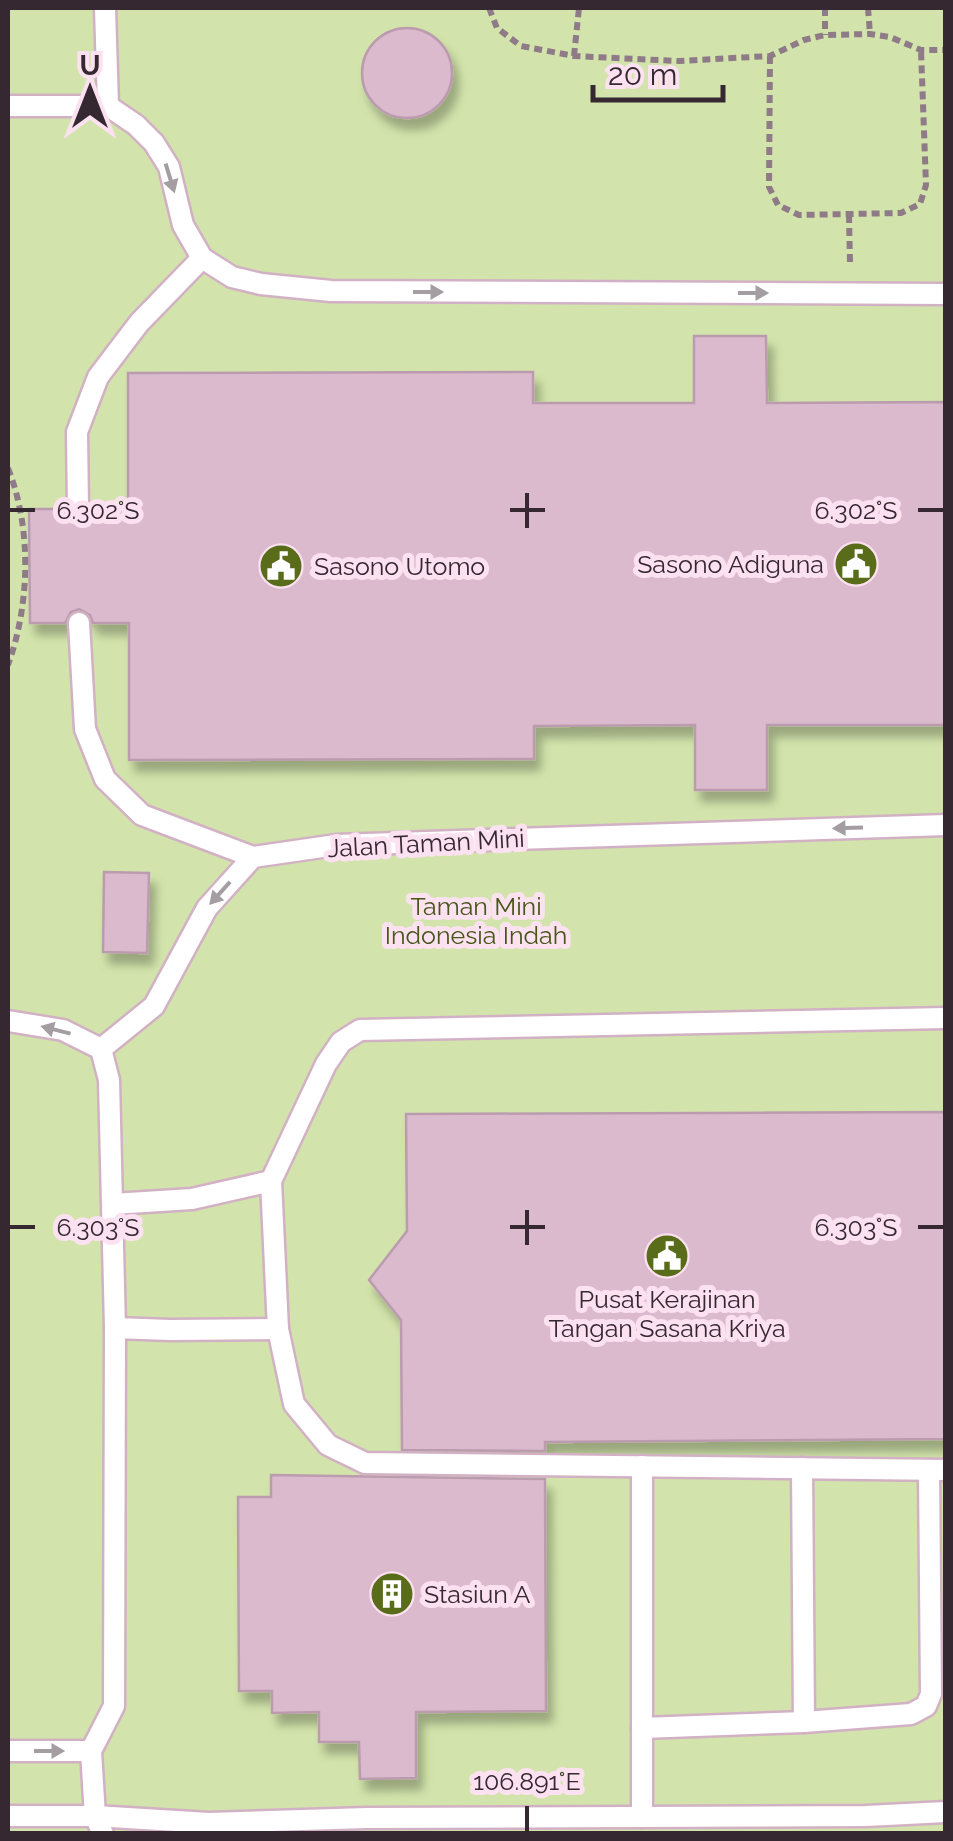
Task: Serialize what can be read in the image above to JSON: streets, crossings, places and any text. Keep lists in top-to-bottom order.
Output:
{
  "streets": {
    "lane": ["Jalan Taman Mini"]
  },
  "one_way": ["Jalan Taman Mini"],
  "parks": ["Taman Mini Indonesia Indah"],
  "places": {
    "public building": ["Sasono Adiguna", "Sasono Utomo", "Pusat Kerajinan Tangan Sasana Kriya"],
    "building": ["Stasiun A"]
  },
  "scale_bar": "20 m",
  "north": "top",
  "coordinates": ["6.302°S", "6.303°S", "106.891°E"]
}
